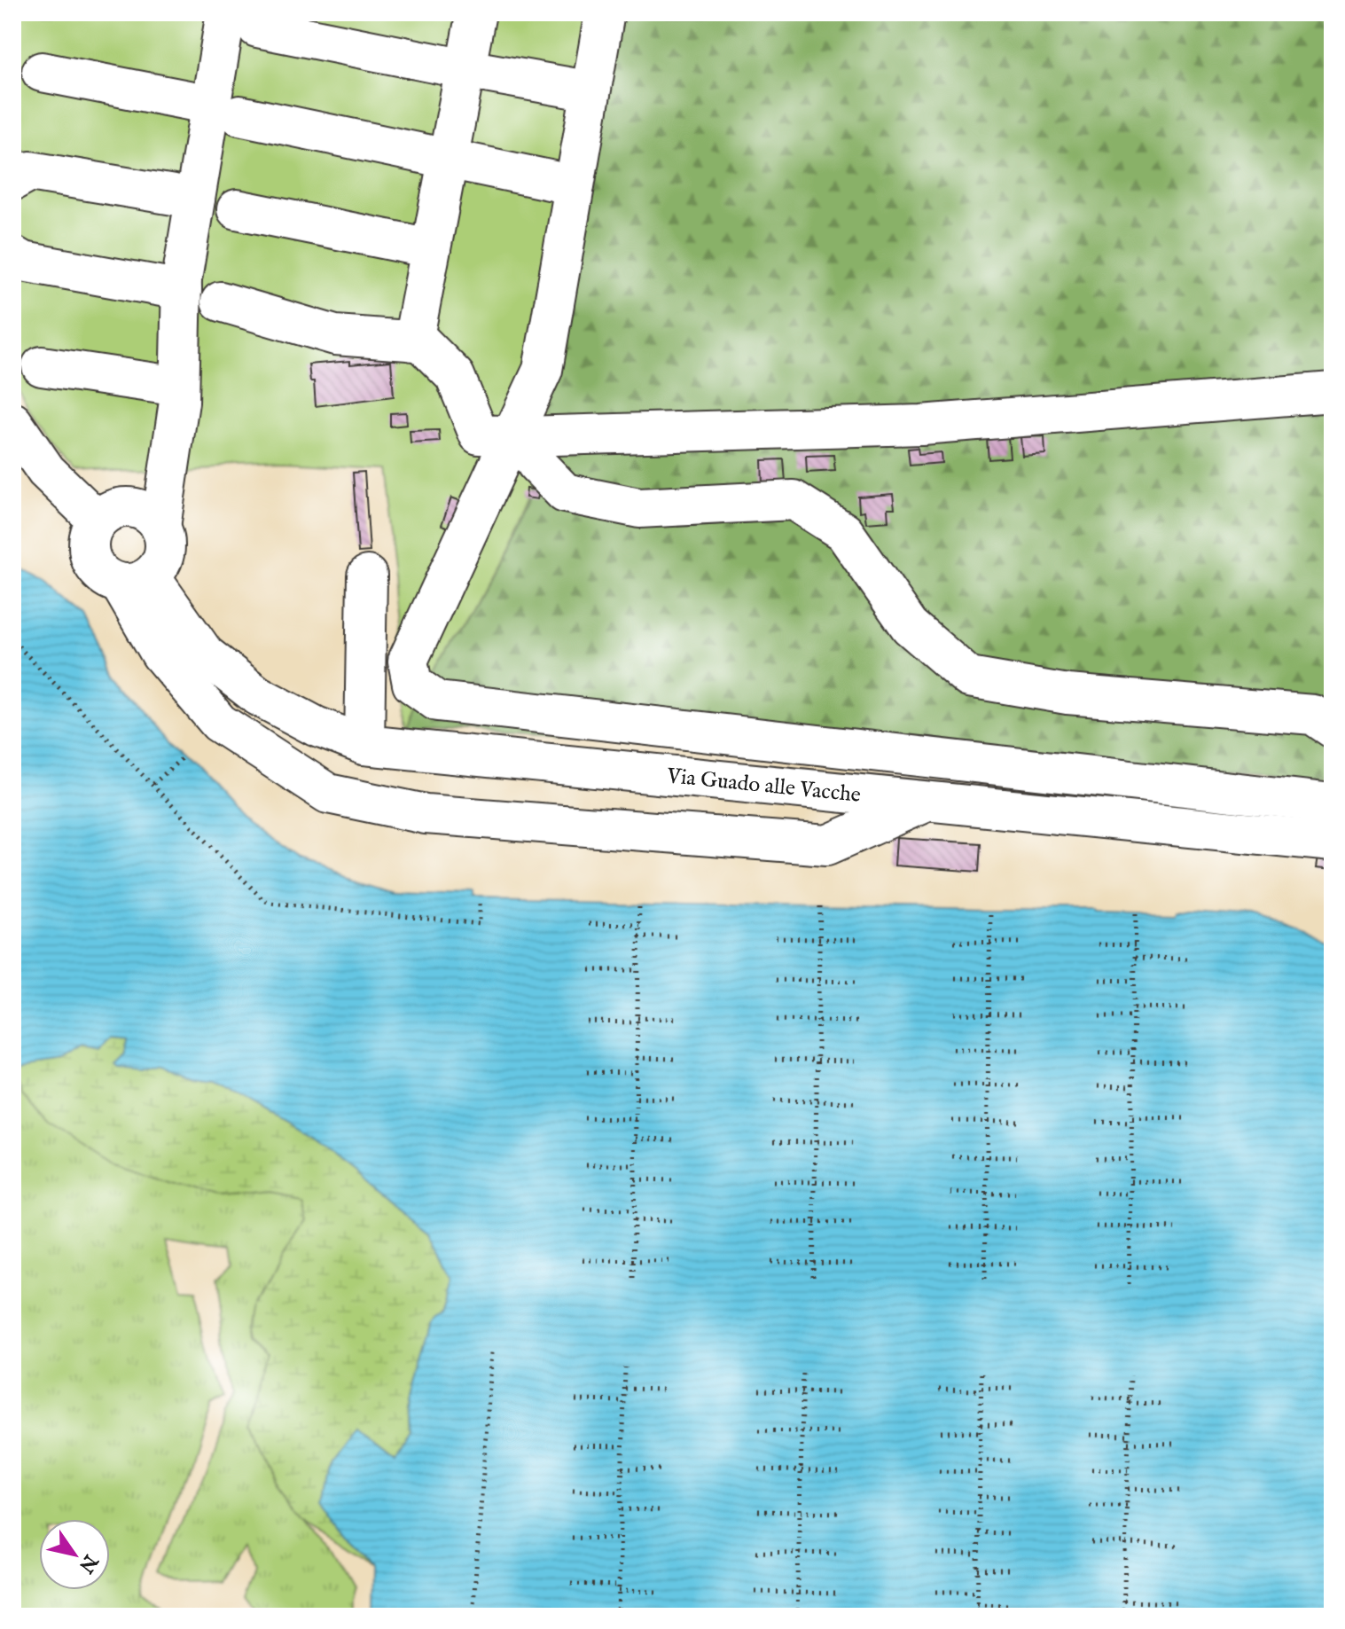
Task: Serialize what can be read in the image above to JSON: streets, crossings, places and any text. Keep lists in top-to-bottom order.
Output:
{
  "streets": {
    "lane": ["Via Guado alle Vacche"]
  },
  "north": "bottom right"
}
